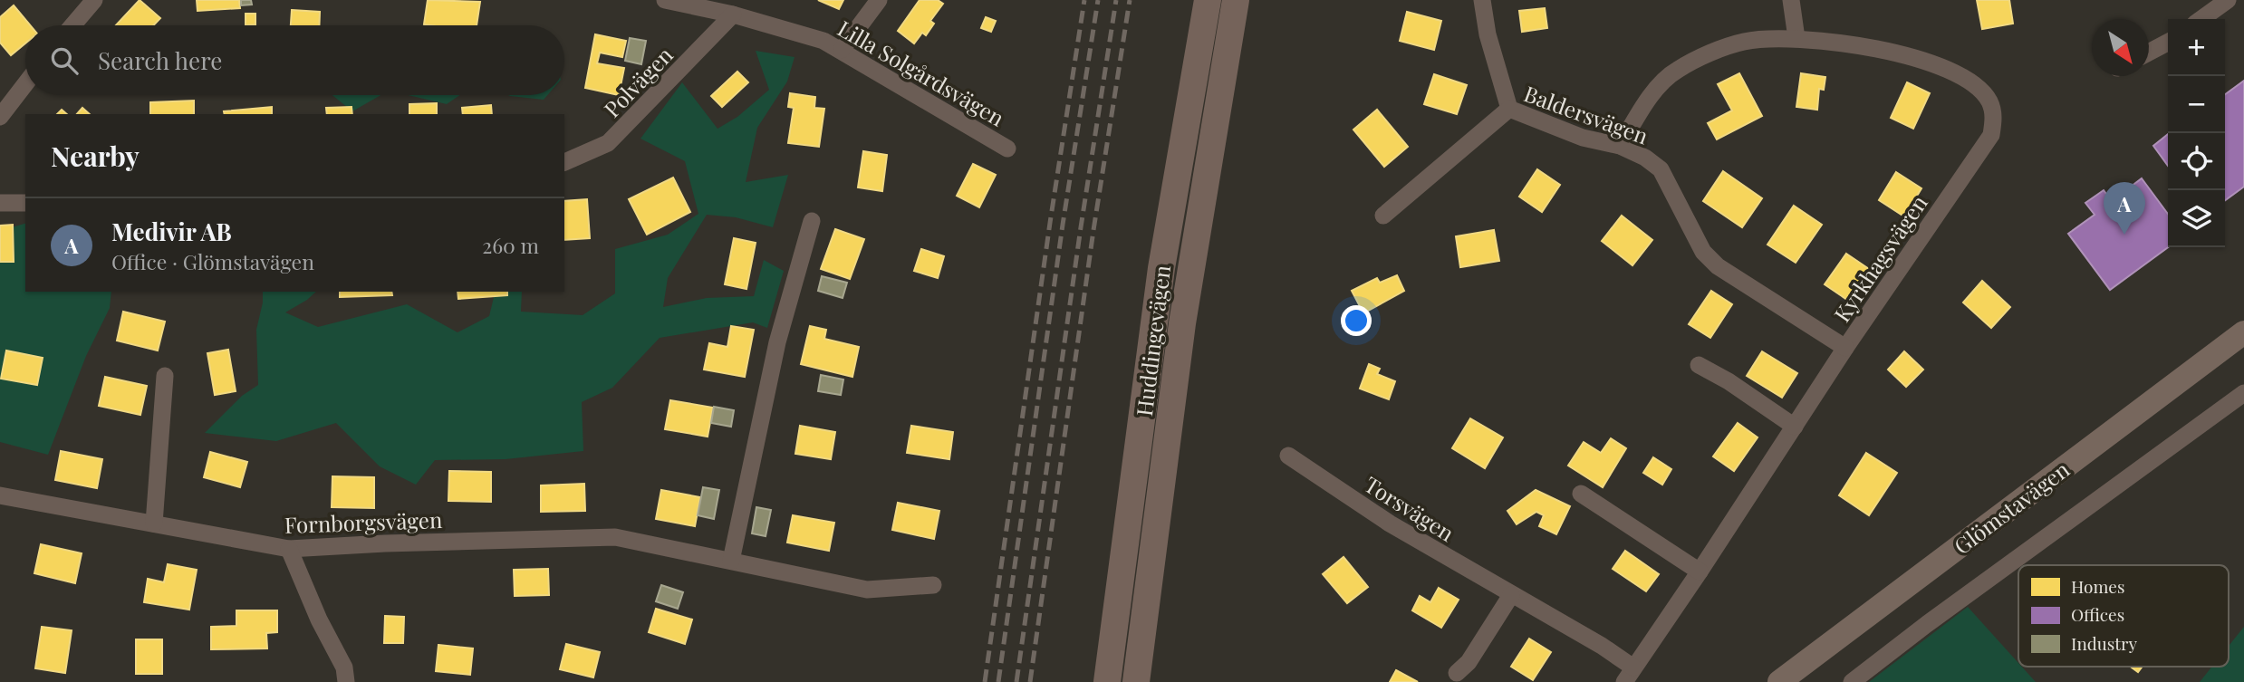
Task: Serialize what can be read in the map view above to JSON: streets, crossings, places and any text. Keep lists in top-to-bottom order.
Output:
{
  "streets": {
    "main road": ["Huddingevägen", "Glömstavägen"],
    "street": [
      "Lilla Solgårdsvägen",
      "Polvägen",
      "Baldersvägen",
      "Kyrkhagsvägen",
      "Torsvägen",
      "Fornborgsvägen"
    ]
  },
  "crossings": [
    ["Lilla Solgårdsvägen", "Polvägen"],
    ["Baldersvägen", "Kyrkhagsvägen"],
    ["Kyrkhagsvägen", "Torsvägen"]
  ],
  "legend": ["Homes", "Offices", "Industry"],
  "north": "bottom right",
  "page": {
    "map_buttons": ["+", "−"],
    "search": "Search here",
    "heading": "Nearby",
    "pins": "A",
    "list": [
      {
        "mark": "A",
        "name": "Medivir AB",
        "note": "Office · Glömstavägen",
        "value": "260 m"
      }
    ]
  }
}
